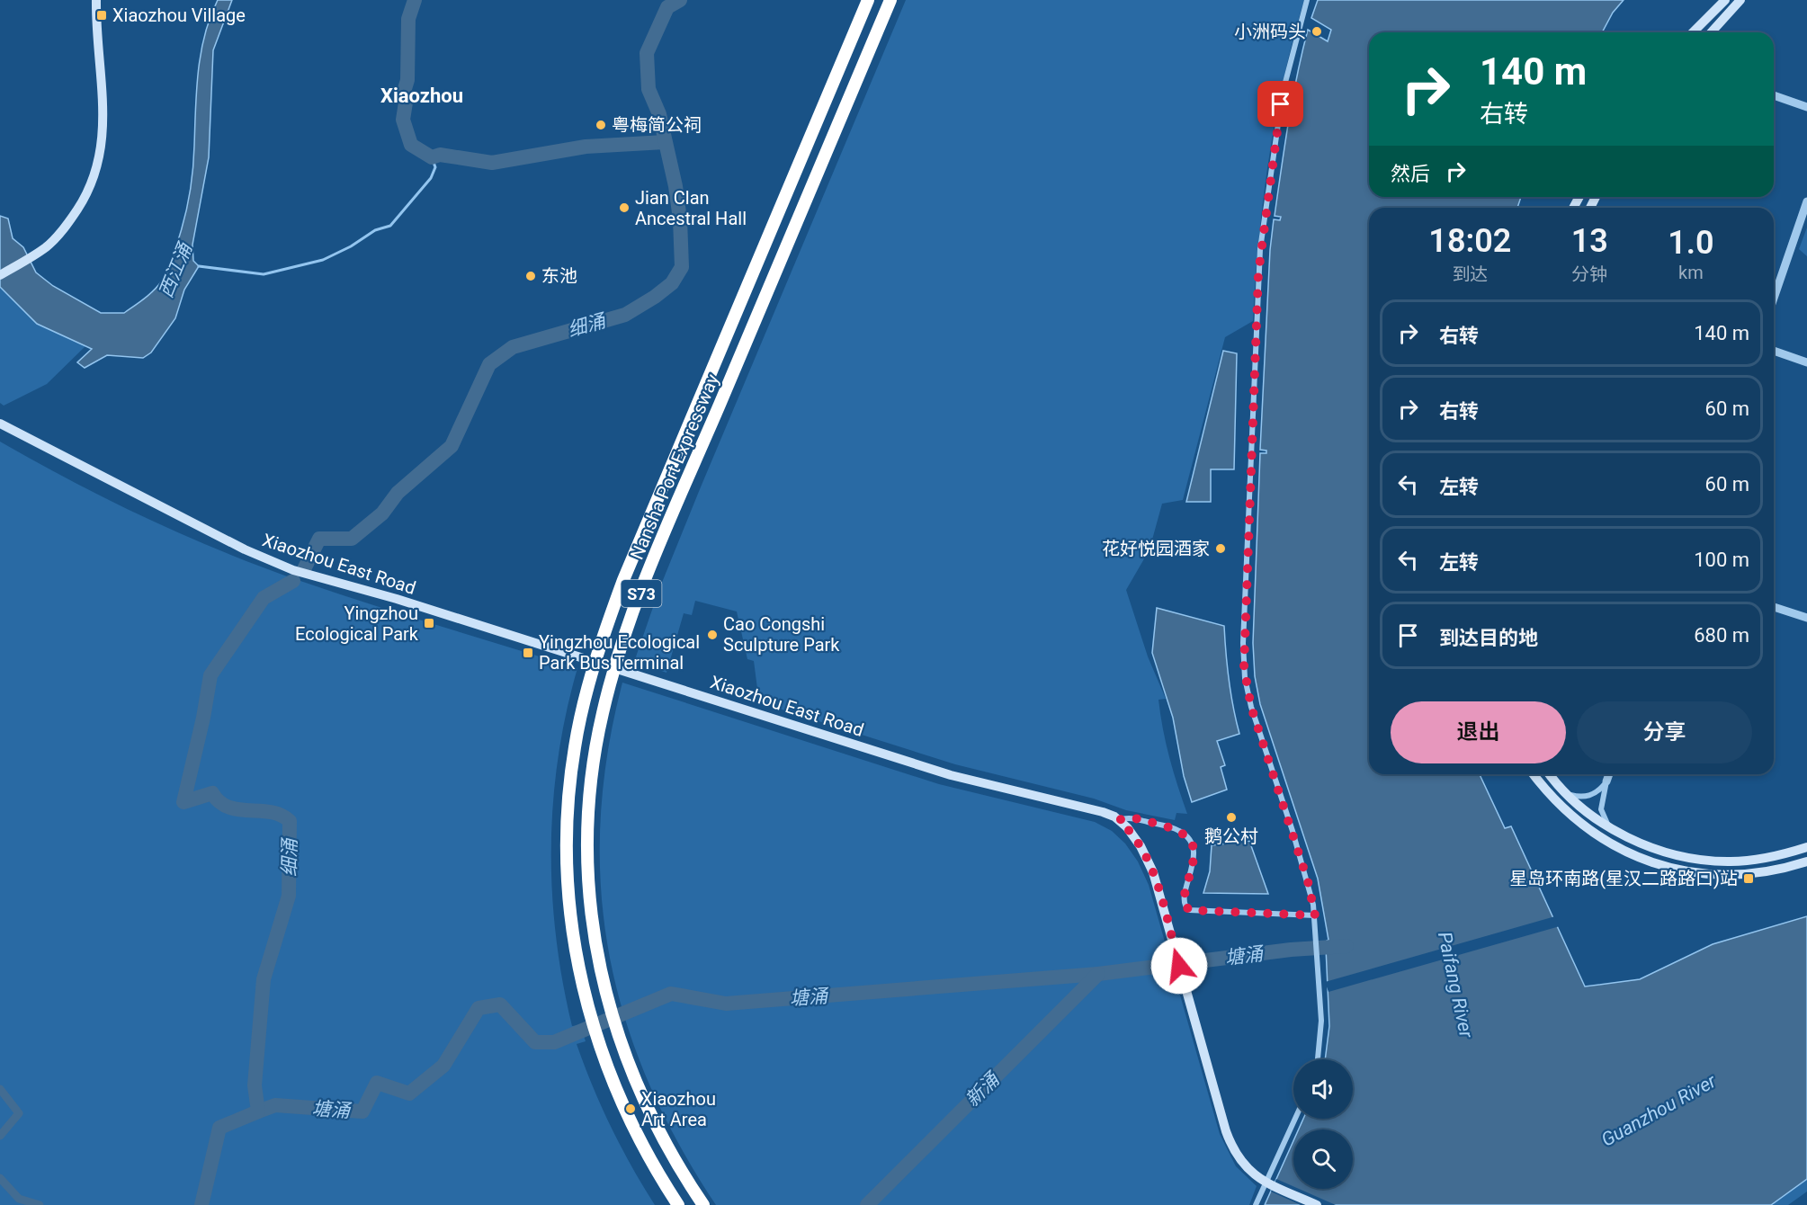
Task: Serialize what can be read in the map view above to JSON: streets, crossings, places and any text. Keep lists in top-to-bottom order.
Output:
{
  "streets": {
    "highway": ["Nansha Port Expressway", "S73"],
    "main road": ["Xiaozhou East Road"]
  },
  "districts": ["Xiaozhou"],
  "water": [
    "西江涌",
    "细涌",
    "塘涌",
    "Paifang River",
    "新涌",
    "Guanzhou River"
  ],
  "places": {
    "transit": [
      "Xiaozhou Village",
      "Yingzhou Ecological Park",
      "Yingzhou Ecological Park Bus Terminal",
      "星岛环南路(星汉二路路口)站"
    ],
    "other": [
      "小洲码头",
      "粤梅简公祠",
      "Jian Clan Ancestral Hall",
      "东池",
      "花好悦园酒家",
      "Cao Congshi Sculpture Park",
      "鹅公村",
      "Xiaozhou Art Area"
    ]
  },
  "page": {
    "turn": ["140 m", "右转"],
    "then": "然后",
    "eta": [
      "18:02",
      "到达",
      "13",
      "分钟",
      "1.0",
      "km"
    ],
    "list": [
      {
        "name": "右转",
        "value": "140 m"
      },
      {
        "name": "右转",
        "value": "60 m"
      },
      {
        "name": "左转",
        "value": "60 m"
      },
      {
        "name": "左转",
        "value": "100 m"
      },
      {
        "name": "到达目的地",
        "value": "680 m"
      }
    ],
    "buttons": ["退出", "分享"]
  }
}
